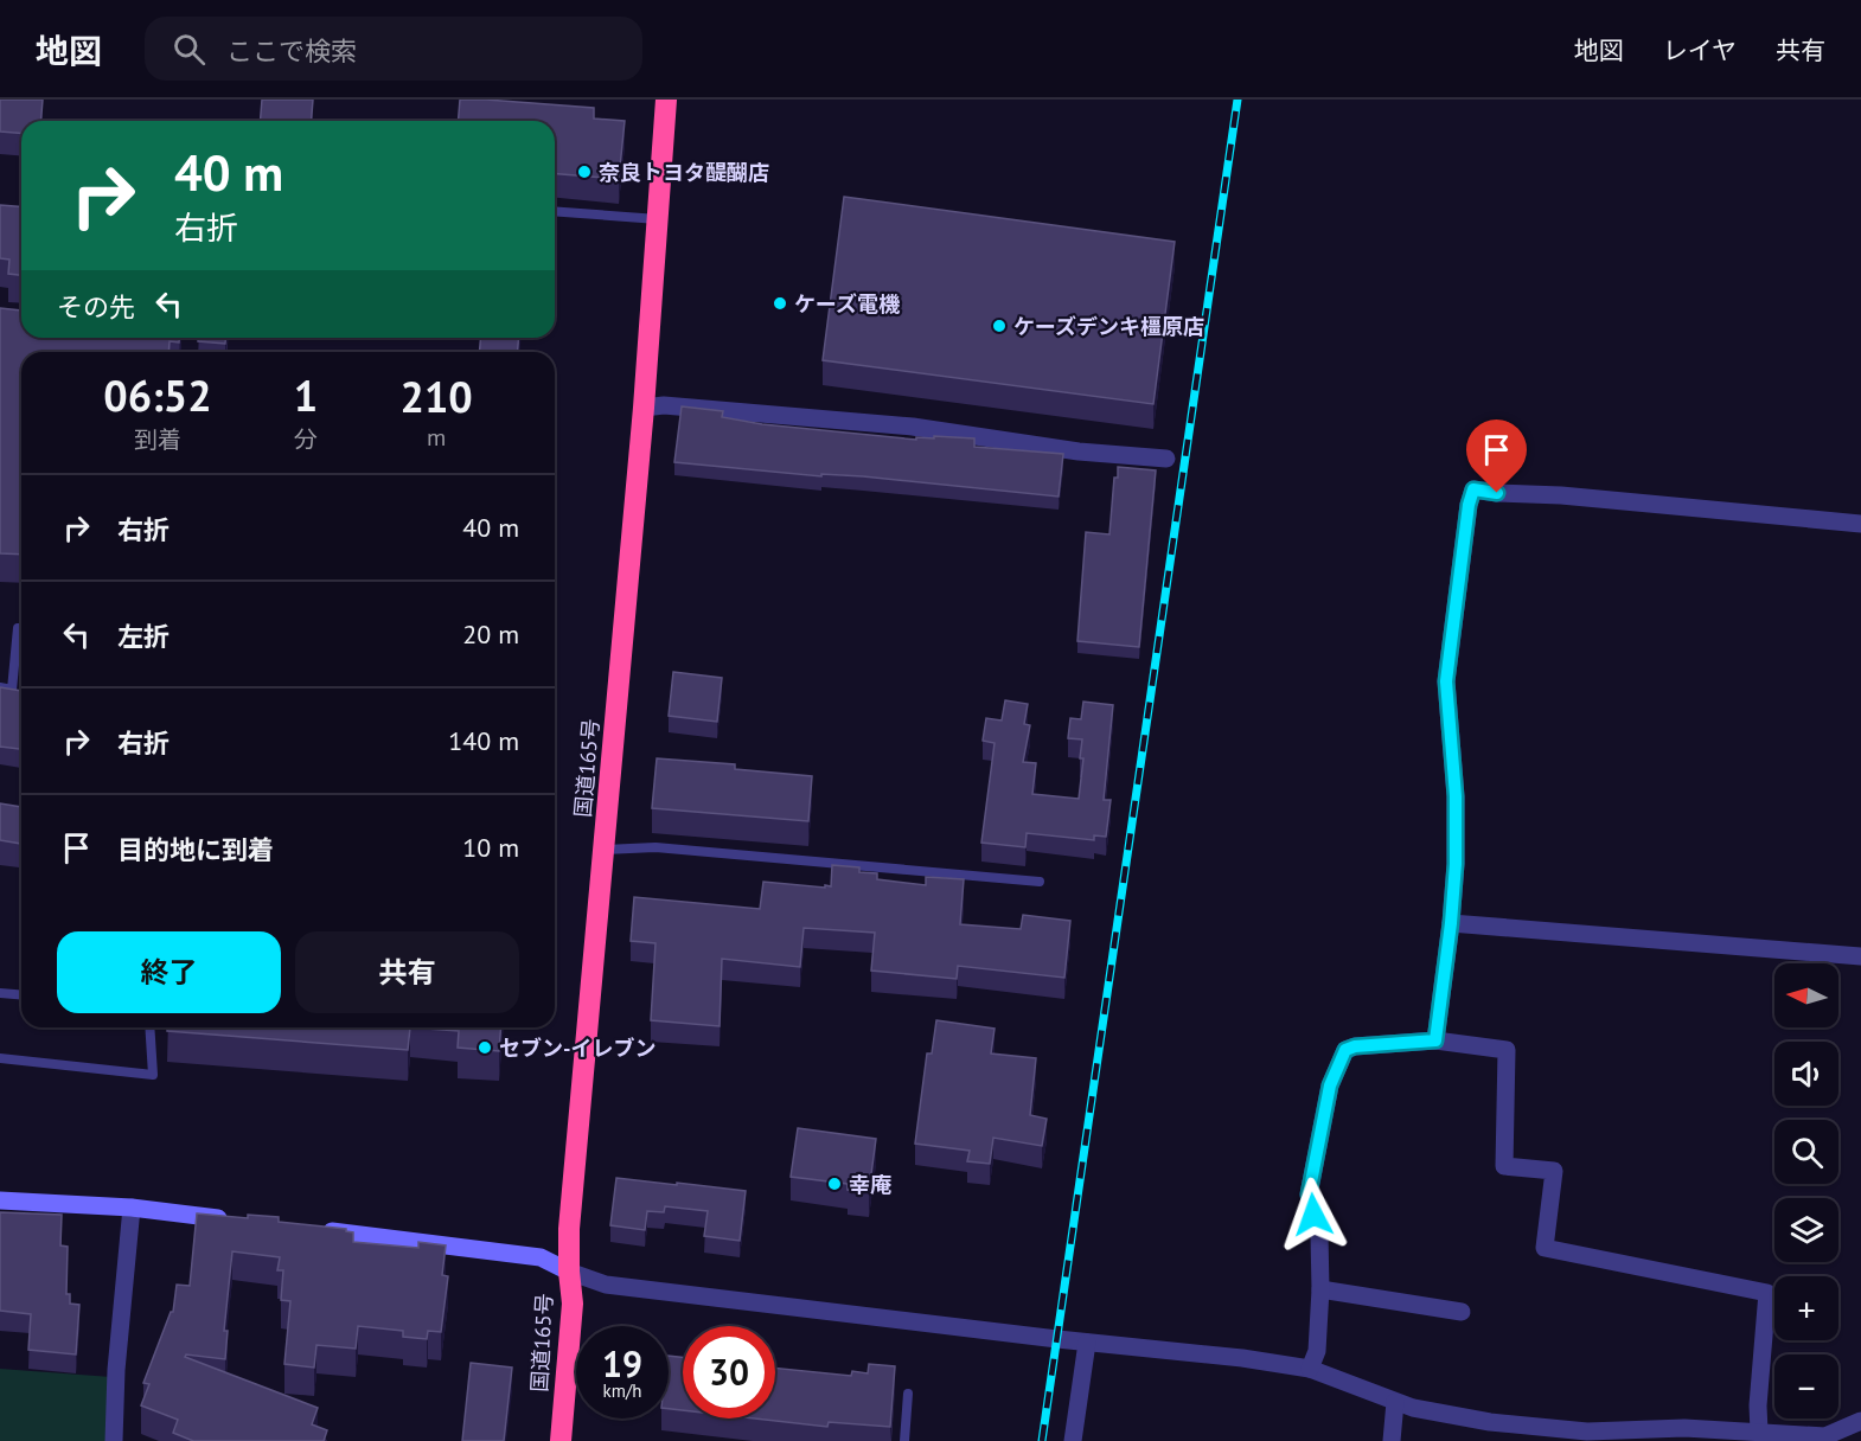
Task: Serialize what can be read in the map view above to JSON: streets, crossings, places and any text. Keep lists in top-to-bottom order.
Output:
{
  "streets": {
    "highway": ["国道165号"]
  },
  "places": [
    "奈良トヨタ醍醐店",
    "ケーズ電機",
    "ケーズデンキ橿原店",
    "セブン-イレブン",
    "幸庵"
  ],
  "north": "left",
  "page": {
    "header": "地図",
    "search": "ここで検索",
    "nav": ["地図", "レイヤ", "共有"],
    "turn": ["40 m", "右折"],
    "then": "その先",
    "eta": [
      "06:52",
      "到着",
      "1",
      "分",
      "210",
      "m"
    ],
    "list": [
      {
        "name": "右折",
        "value": "40 m"
      },
      {
        "name": "左折",
        "value": "20 m"
      },
      {
        "name": "右折",
        "value": "140 m"
      },
      {
        "name": "目的地に到着",
        "value": "10 m"
      }
    ],
    "buttons": ["終了", "共有"],
    "map_buttons": ["+", "−"],
    "speed": "19 km/h",
    "limit": "30"
  }
}
